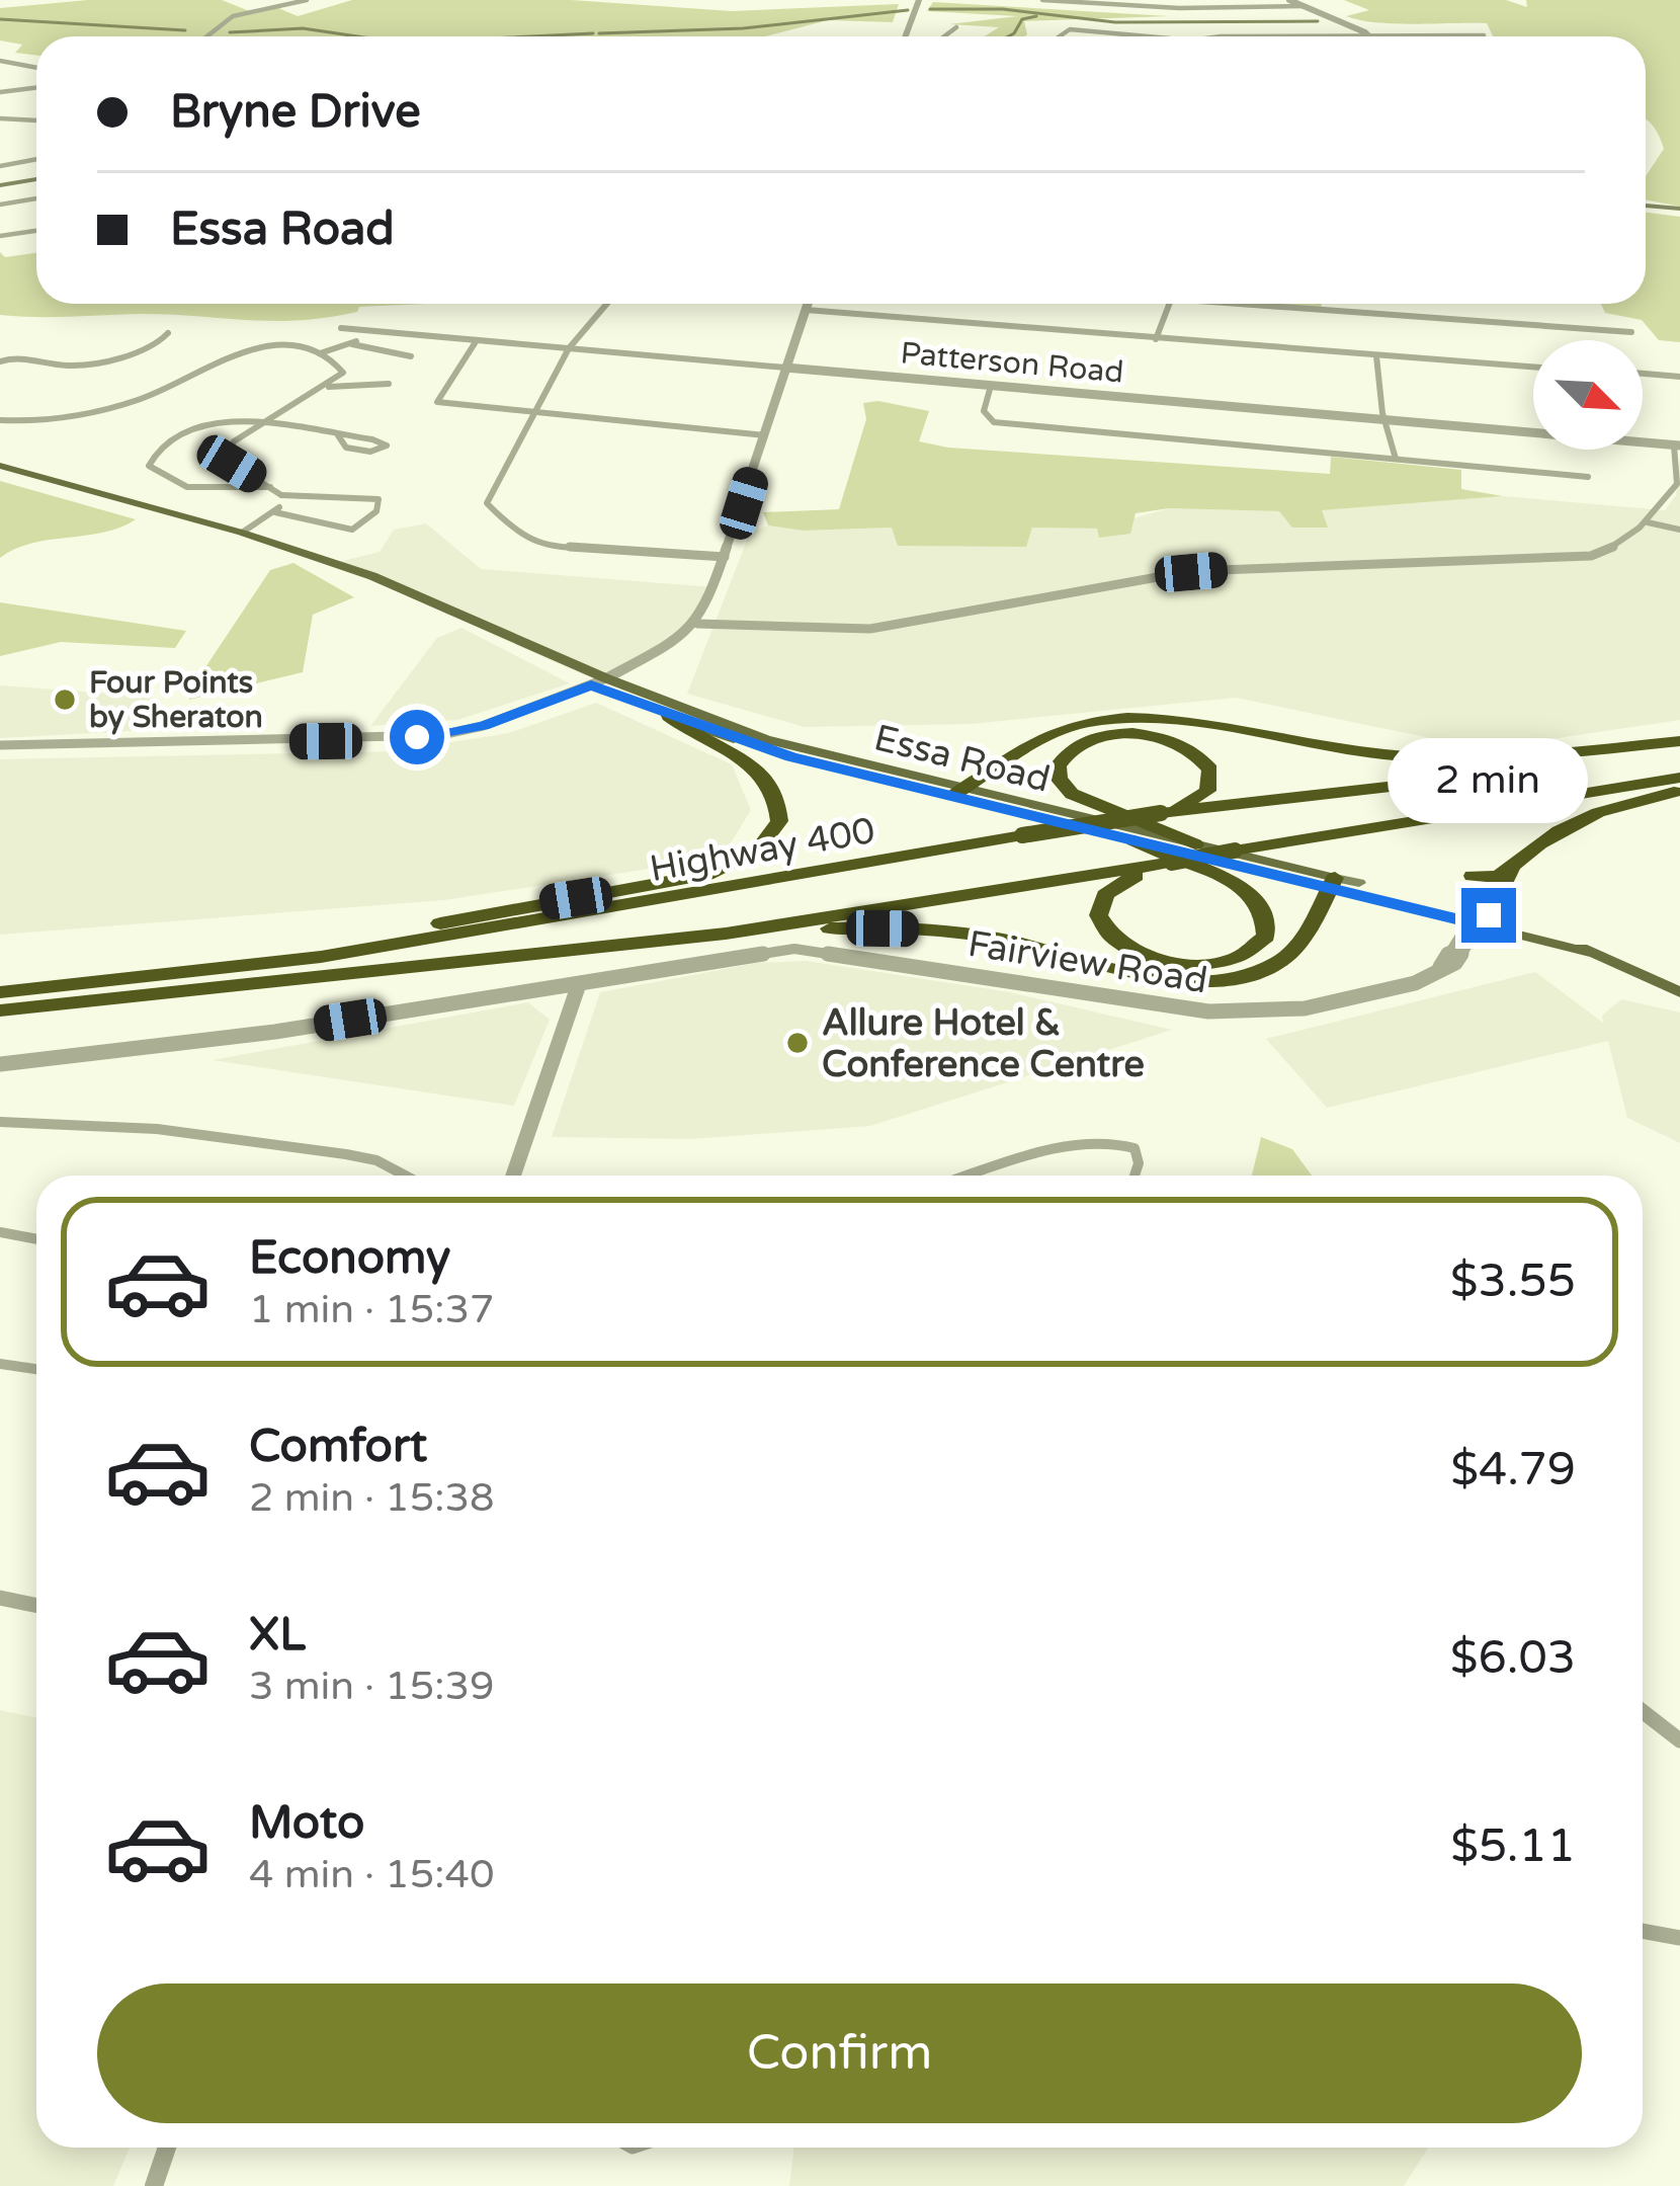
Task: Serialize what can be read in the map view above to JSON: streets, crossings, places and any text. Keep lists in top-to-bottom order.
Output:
{
  "streets": {
    "highway": ["Highway 400"],
    "main road": ["Essa Road"],
    "street": ["Patterson Road", "Fairview Road"]
  },
  "crossings": [
    ["Essa Road", "Fairview Road"]
  ],
  "places": ["Four Points by Sheraton", "Allure Hotel & Conference Centre"],
  "north": "bottom right",
  "page": {
    "banner": ["Bryne Drive", "Essa Road"],
    "bubble": "2 min",
    "list": [
      {
        "name": "Economy",
        "note": "1 min · 15:37",
        "value": "$3.55"
      },
      {
        "name": "Comfort",
        "note": "2 min · 15:38",
        "value": "$4.79"
      },
      {
        "name": "XL",
        "note": "3 min · 15:39",
        "value": "$6.03"
      },
      {
        "name": "Moto",
        "note": "4 min · 15:40",
        "value": "$5.11"
      }
    ],
    "buttons": "Confirm"
  }
}
